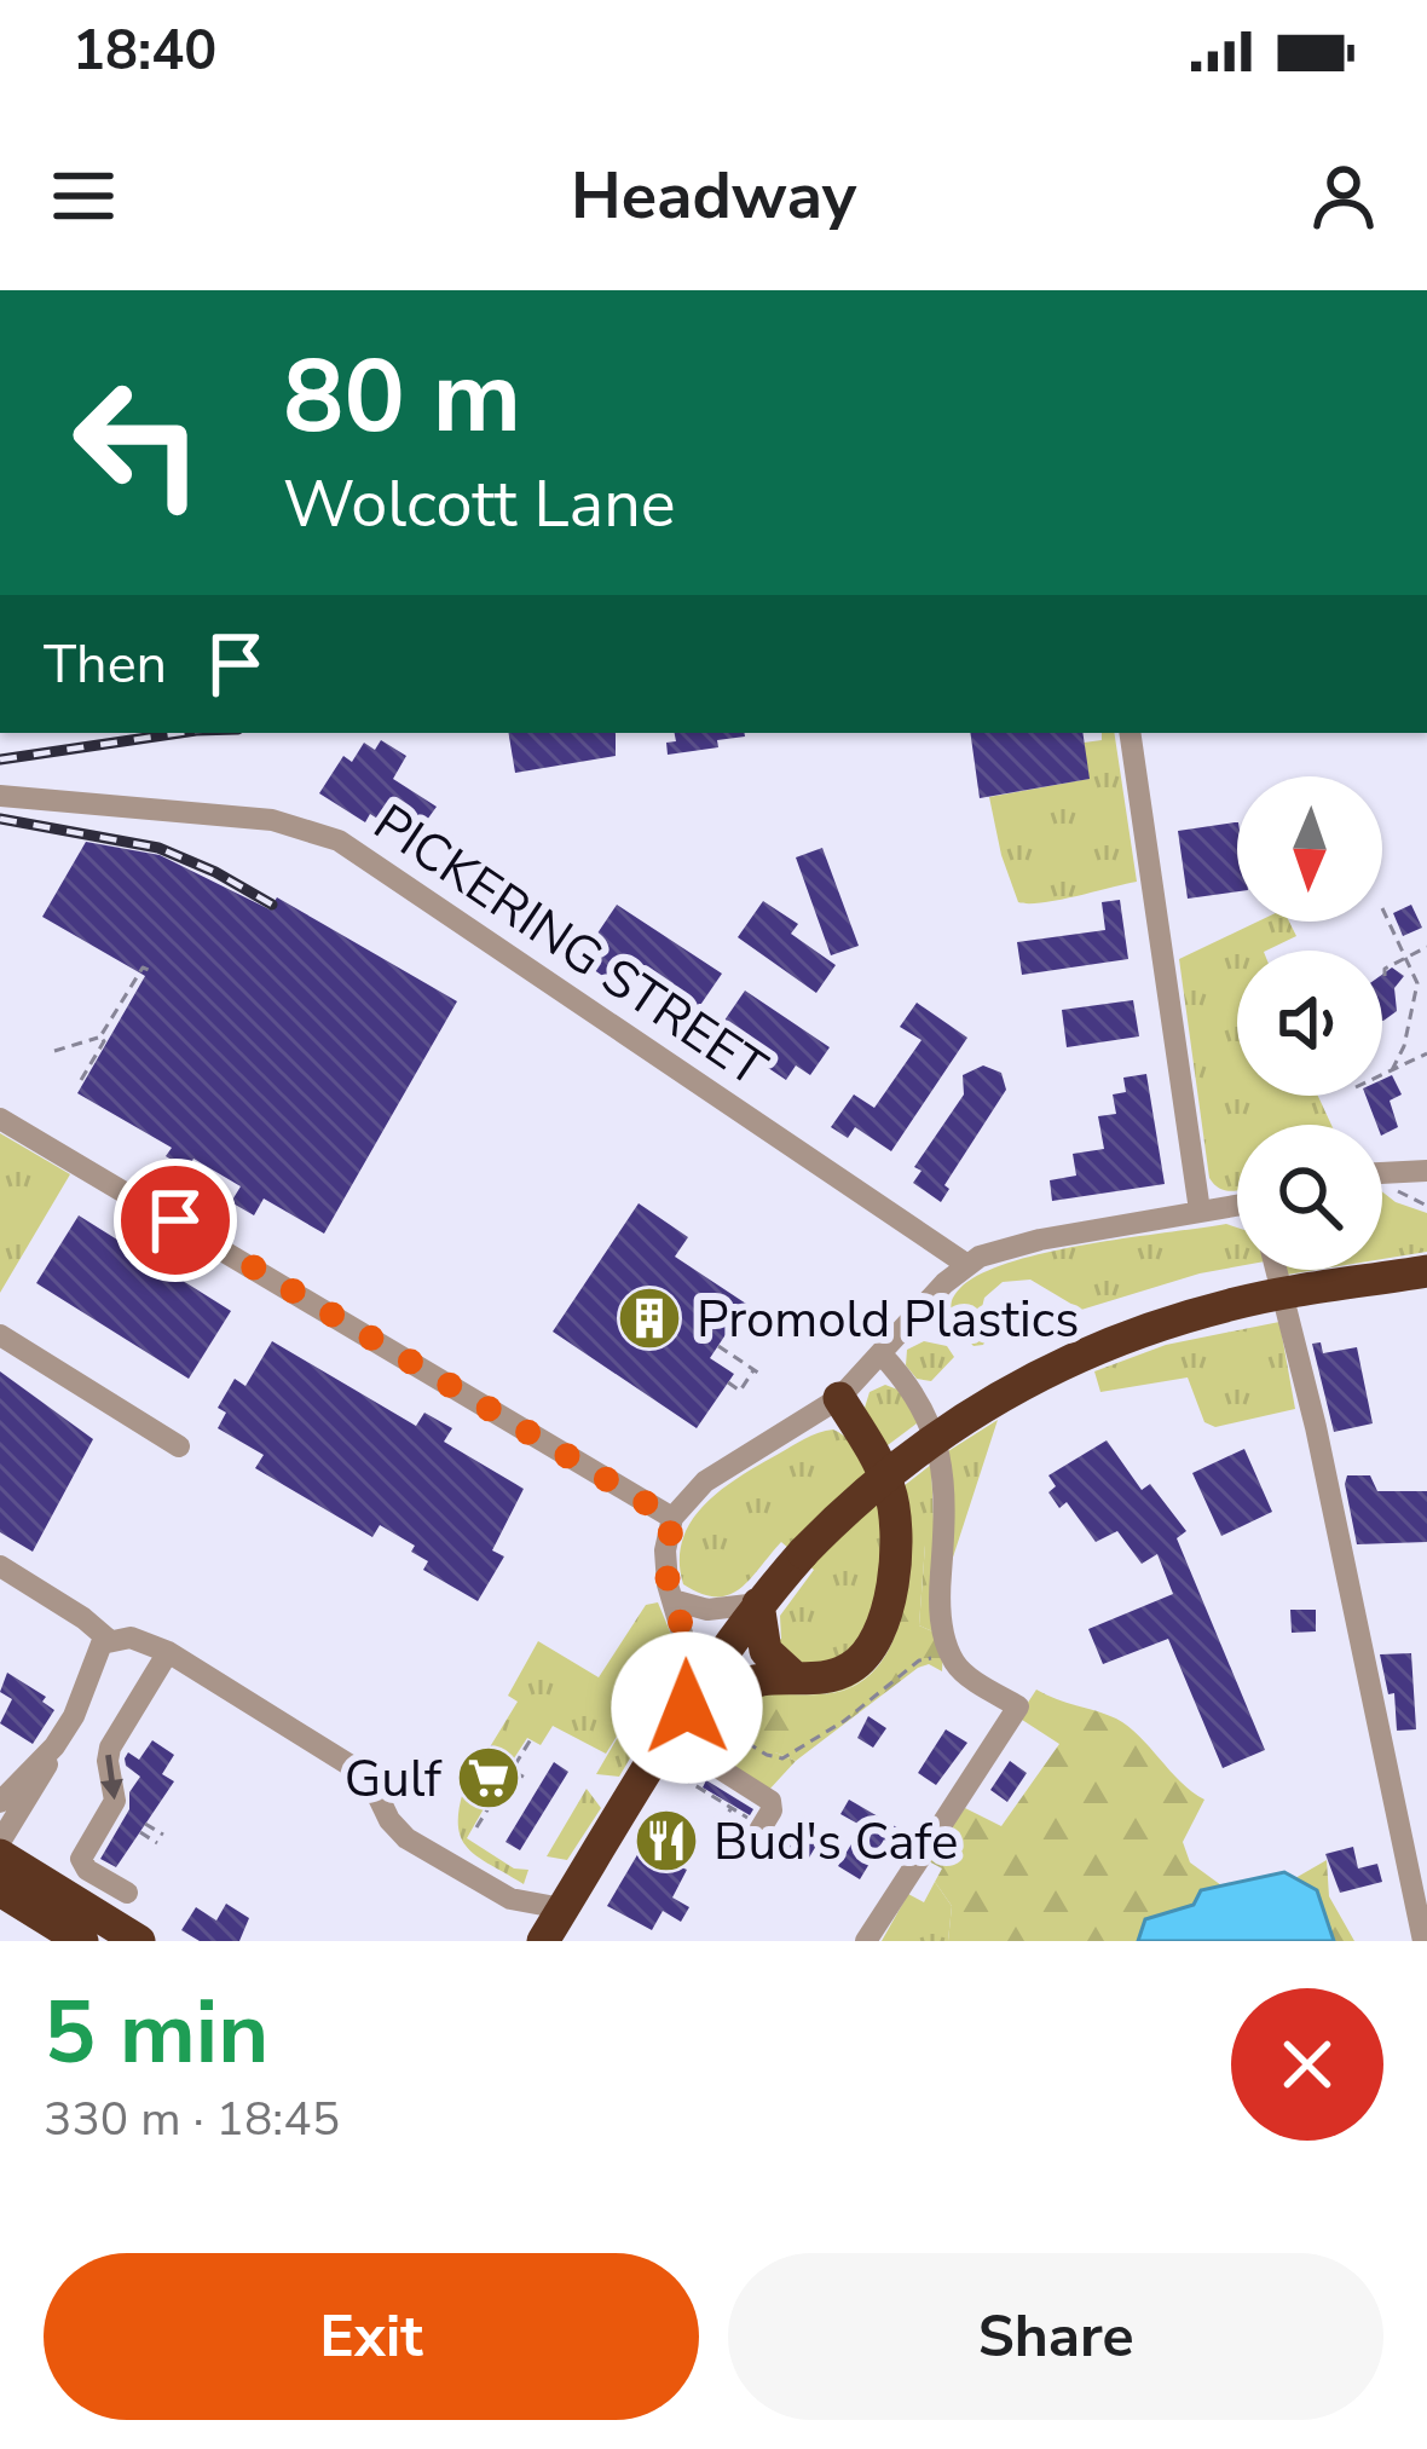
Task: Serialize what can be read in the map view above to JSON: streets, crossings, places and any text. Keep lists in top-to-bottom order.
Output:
{
  "streets": {
    "street": ["PICKERING STREET"]
  },
  "places": {
    "building": ["Promold Plastics"],
    "supermarket": ["Gulf"],
    "restaurant": ["Bud's Cafe"]
  },
  "north": "bottom",
  "page": {
    "status": "18:40",
    "header": "Headway",
    "turn": ["80 m", "Wolcott Lane"],
    "then": "Then",
    "heading": ["5 min", "330 m · 18:45"],
    "buttons": ["Exit", "Share"]
  }
}
